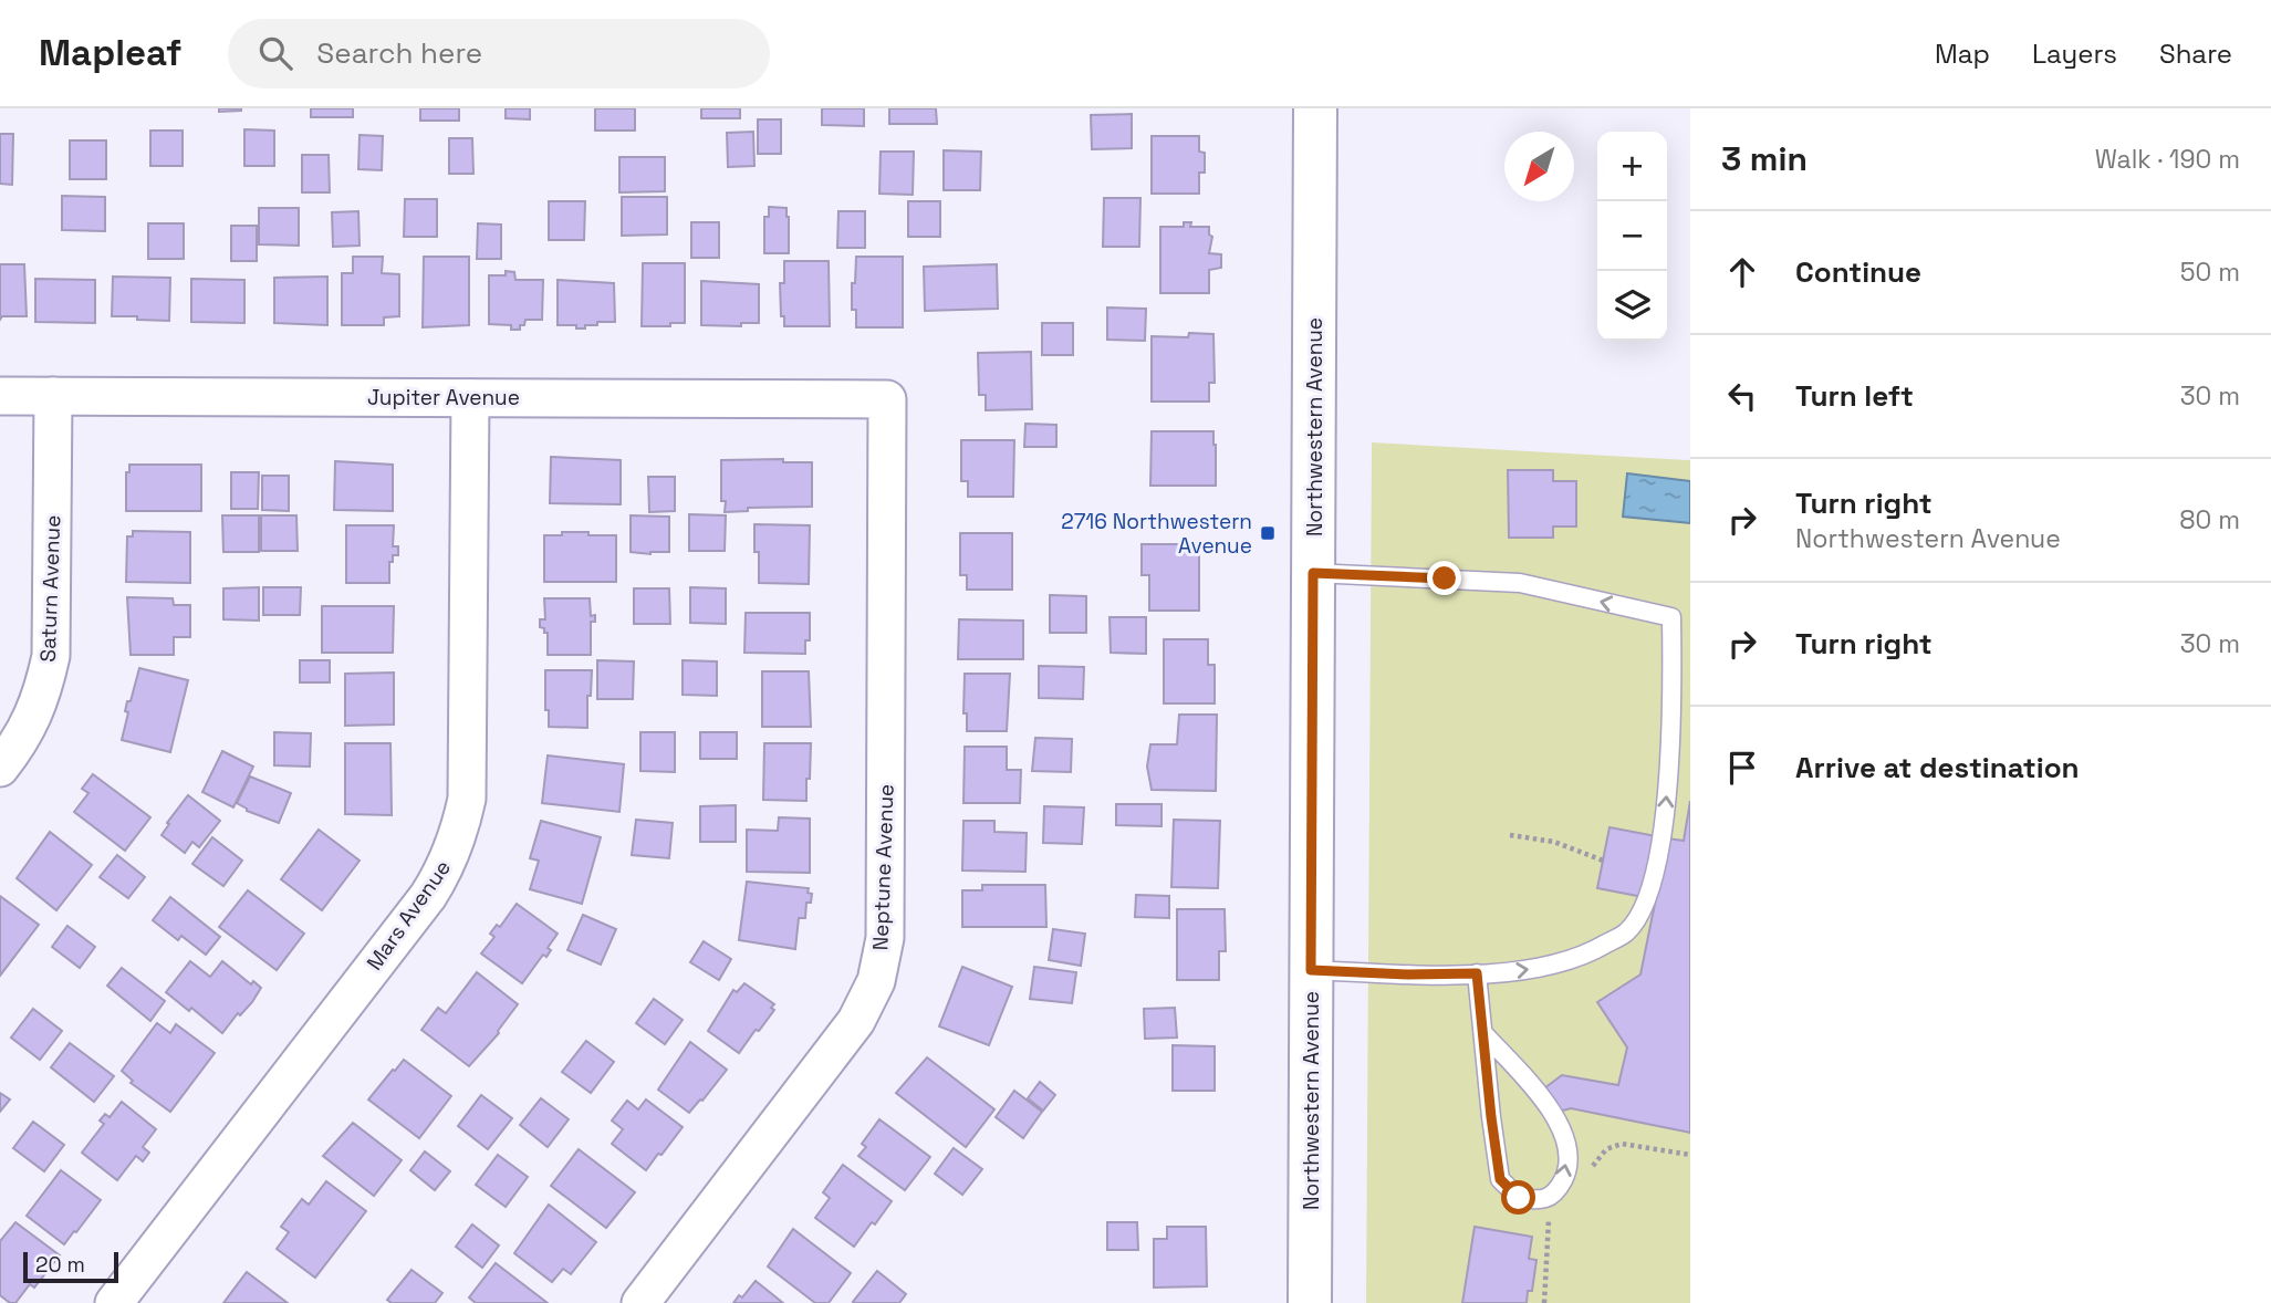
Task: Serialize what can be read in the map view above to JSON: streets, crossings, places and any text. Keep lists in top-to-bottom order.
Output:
{
  "streets": {
    "main road": ["Northwestern Avenue"],
    "street": [
      "Jupiter Avenue",
      "Saturn Avenue",
      "Neptune Avenue",
      "Mars Avenue"
    ]
  },
  "crossings": [
    ["Jupiter Avenue", "Saturn Avenue"],
    ["Jupiter Avenue", "Neptune Avenue"],
    ["Jupiter Avenue", "Mars Avenue"]
  ],
  "places": {
    "transit": ["2716 Northwestern Avenue"]
  },
  "scale_bar": "20 m",
  "north": "bottom left",
  "page": {
    "header": "Mapleaf",
    "search": "Search here",
    "nav": ["Map", "Layers", "Share"],
    "heading": ["3 min", "Walk · 190 m"],
    "map_buttons": ["+", "−"],
    "list": [
      ["Continue", "50 m"],
      ["Turn left", "30 m"],
      ["Turn right", "Northwestern Avenue", "80 m"],
      ["Turn right", "30 m"],
      "Arrive at destination"
    ],
    "scale": "20 m"
  }
}
